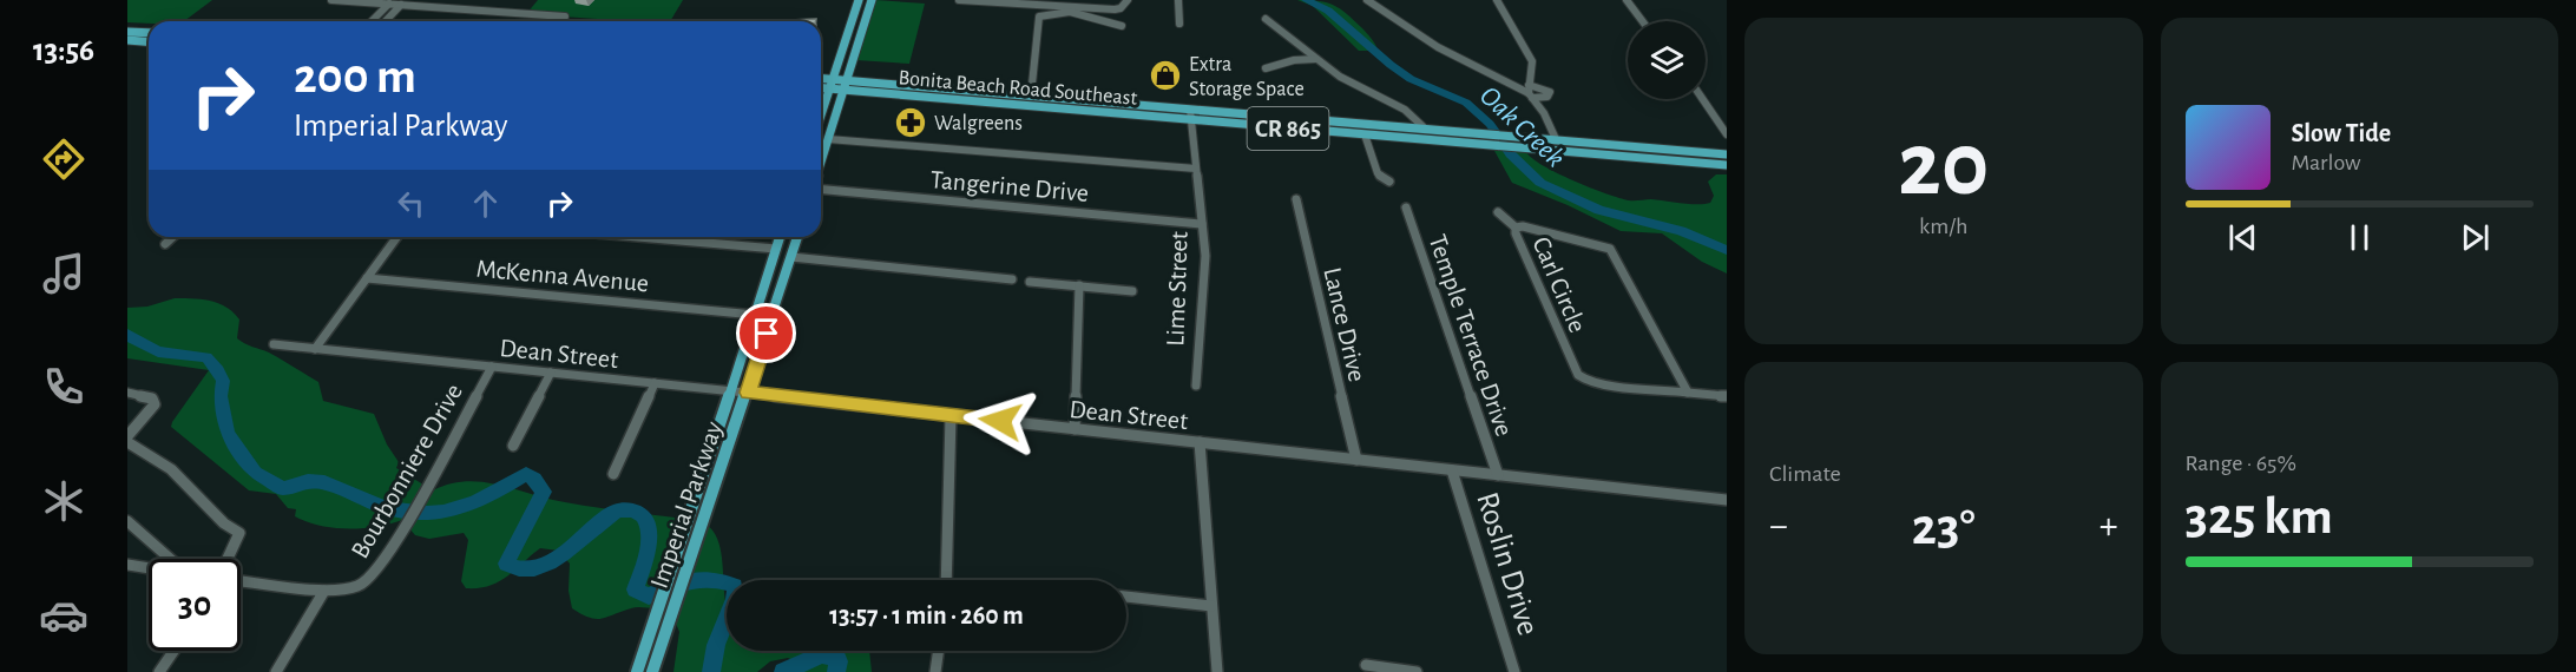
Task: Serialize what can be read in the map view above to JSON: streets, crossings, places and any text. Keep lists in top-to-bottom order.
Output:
{
  "streets": {
    "main road": ["Bonita Beach Road Southeast", "CR 865", "Imperial Parkway"],
    "street": [
      "Tangerine Drive",
      "McKenna Avenue",
      "Carl Circle",
      "Lime Street",
      "Lance Drive",
      "Temple Terrace Drive",
      "Dean Street",
      "Bourbonniere Drive",
      "Roslin Drive"
    ]
  },
  "crossings": [
    ["Bonita Beach Road Southeast", "Lime Street"],
    ["Tangerine Drive", "Lime Street"],
    ["McKenna Avenue", "Imperial Parkway"],
    ["Lance Drive", "Dean Street"],
    ["Temple Terrace Drive", "Dean Street"],
    ["Dean Street", "Bourbonniere Drive"],
    ["Dean Street", "Imperial Parkway"],
    ["Dean Street", "Roslin Drive"]
  ],
  "water": ["Oak Creek"],
  "places": {
    "shop": ["Extra Storage Space"],
    "pharmacy": ["Walgreens"]
  },
  "page": {
    "tabs": "13:56",
    "tile": [
      ["20", "km/h"],
      "Climate",
      ["Range · 65%", "325 km"]
    ],
    "turn": ["200 m", "Imperial Parkway"],
    "song": ["Slow Tide", "Marlow"],
    "heat": ["−", "23°", "+"],
    "limit": "30",
    "trip": "13:57 · 1 min · 260 m"
  }
}
